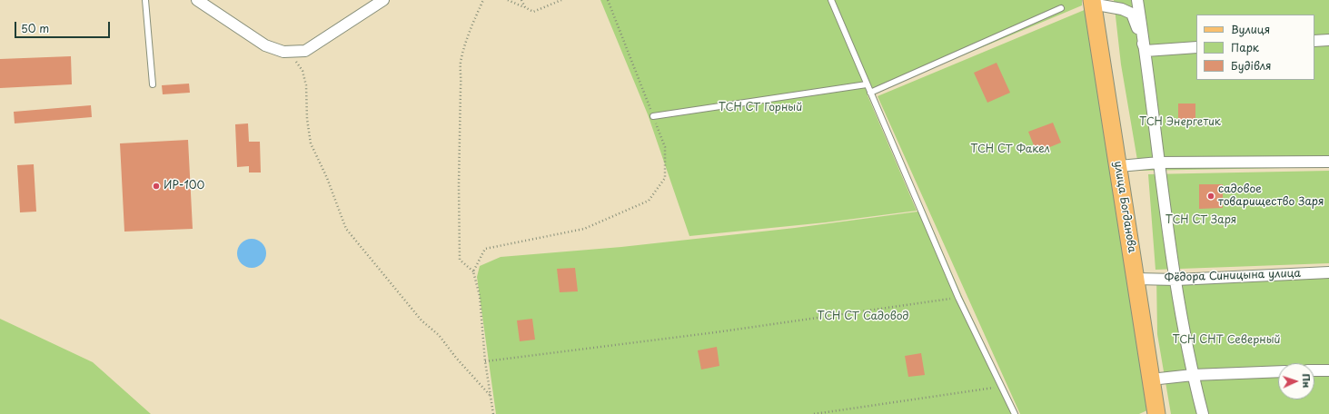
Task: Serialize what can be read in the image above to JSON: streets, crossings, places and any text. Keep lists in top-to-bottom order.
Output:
{
  "streets": {
    "main road": ["улица Богданова"],
    "street": ["Фёдора Синицына улица"]
  },
  "crossings": [
    ["улица Богданова", "Фёдора Синицына улица"]
  ],
  "parks": [
    "ТСН СТ Горный",
    "ТСН Энергетик",
    "ТСН СТ Факел",
    "ТСН СТ Заря",
    "ТСН СТ Садовод",
    "ТСН СНТ Северный"
  ],
  "places": ["ИР-100", "садовое товарищество Заря"],
  "legend": ["Вулиця", "Парк", "Будівля"],
  "scale_bar": "50 m",
  "north": "right"
}
